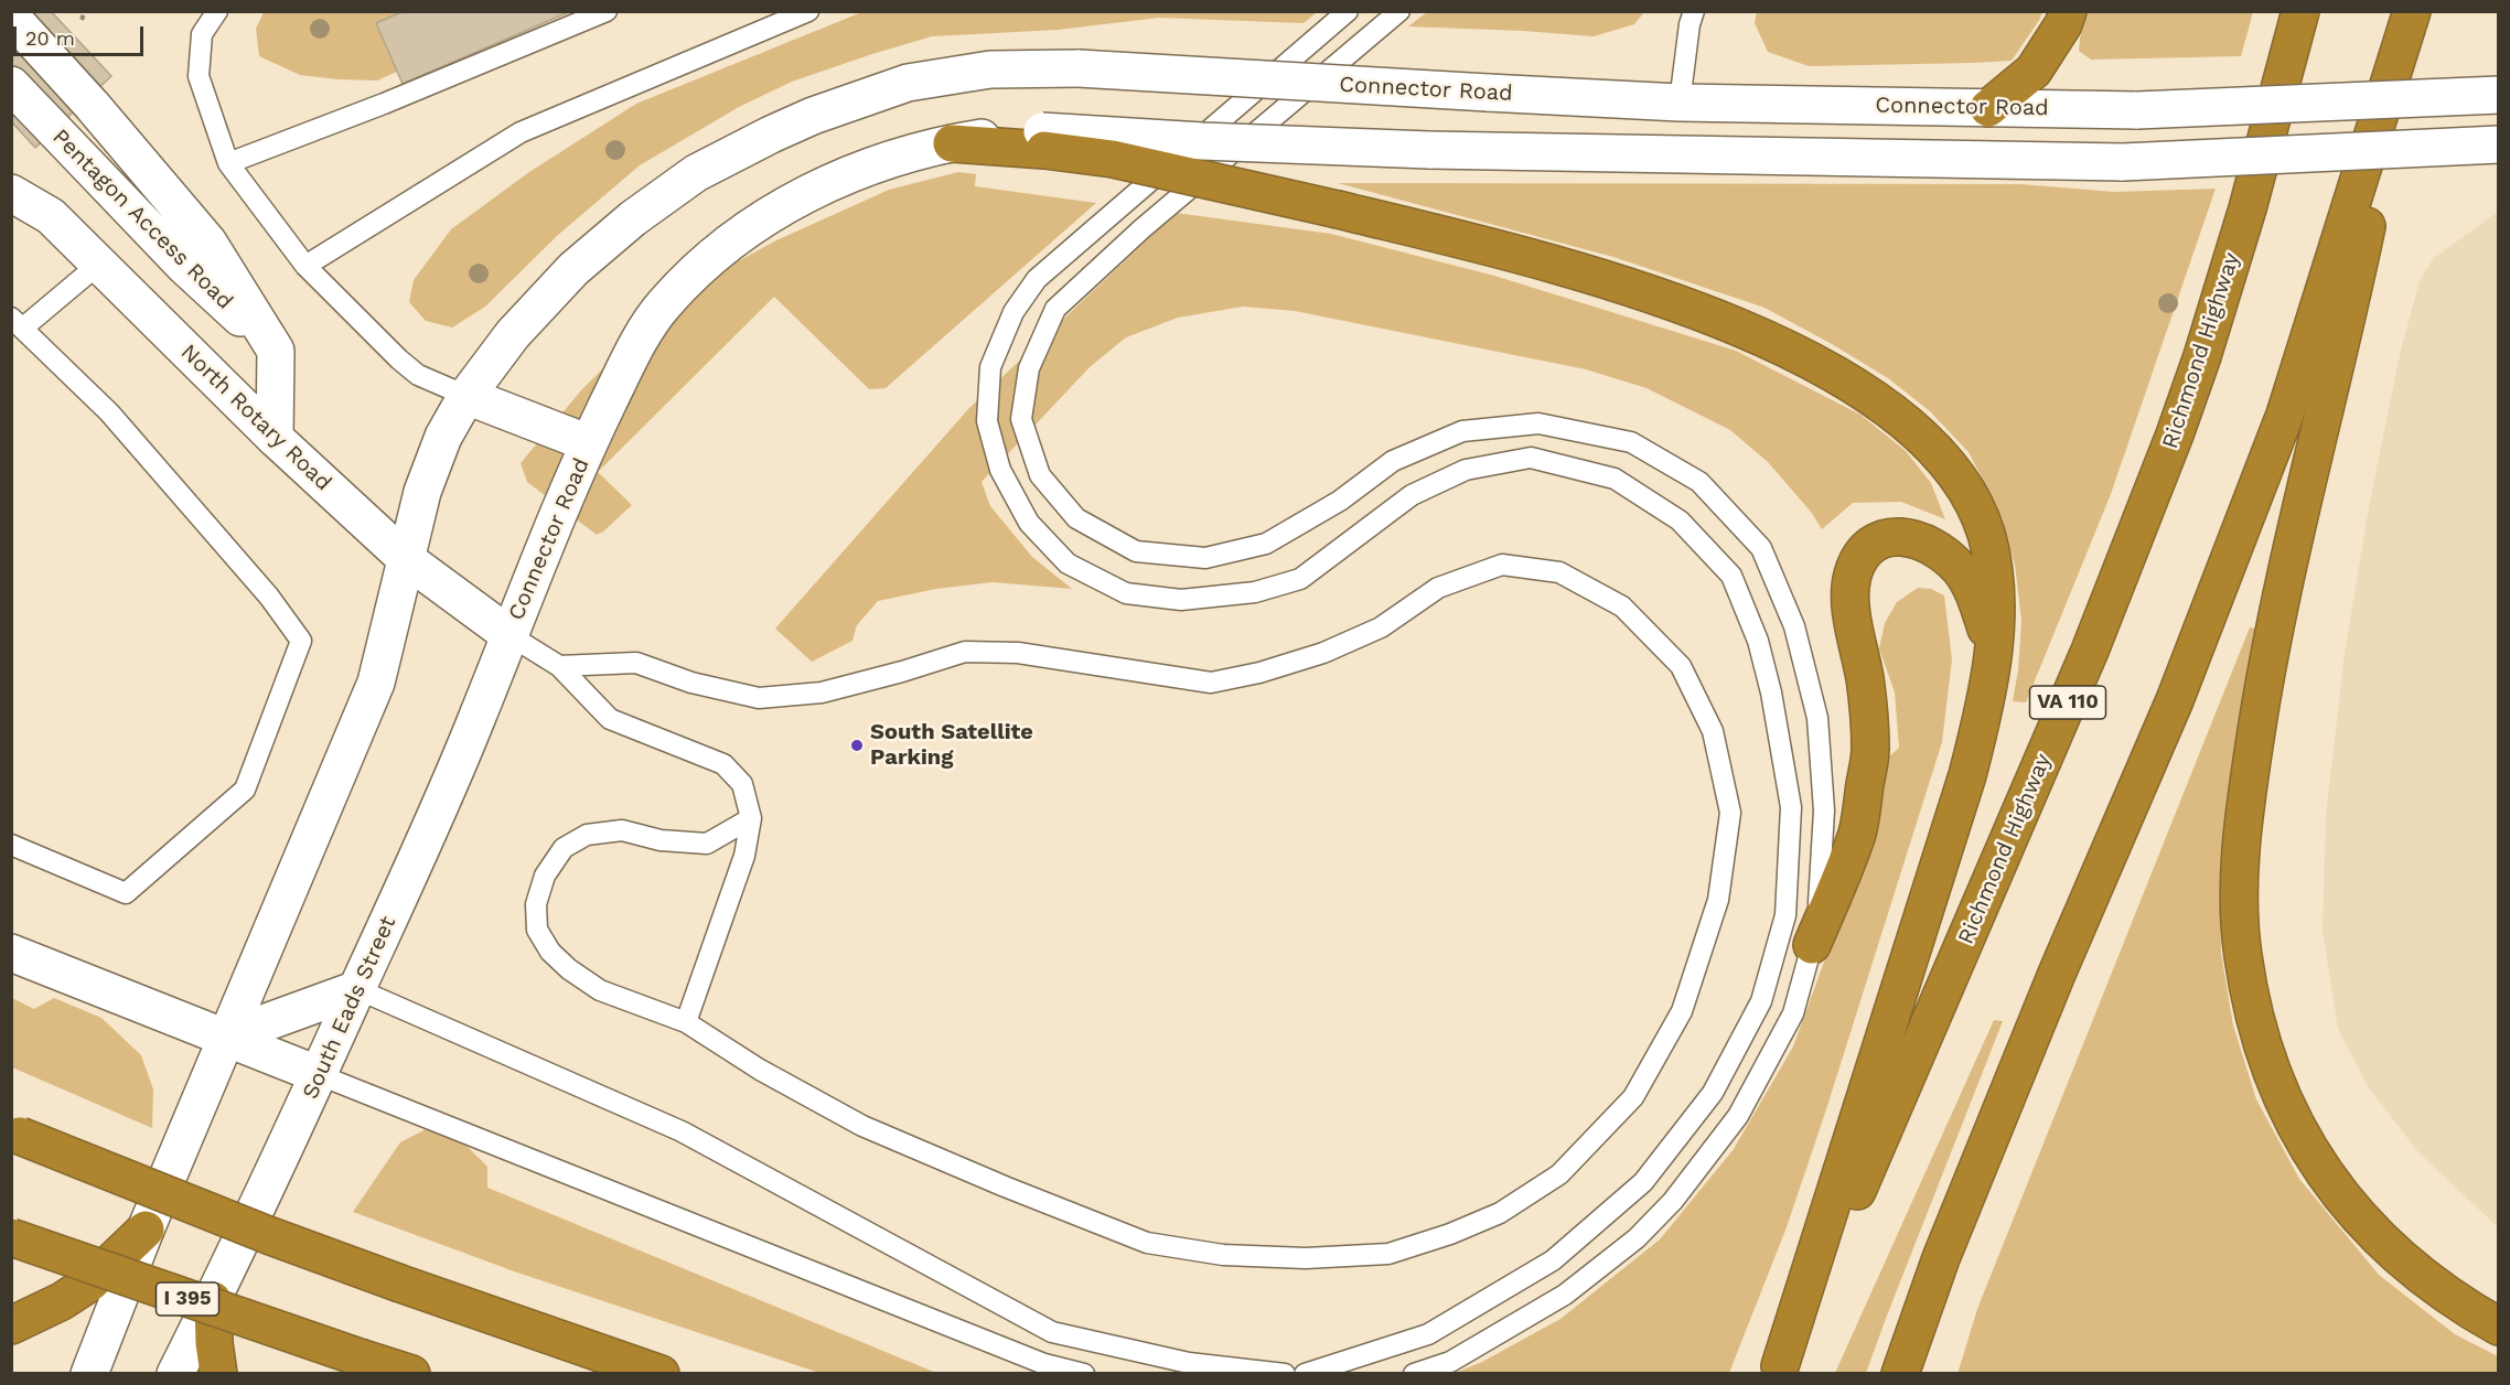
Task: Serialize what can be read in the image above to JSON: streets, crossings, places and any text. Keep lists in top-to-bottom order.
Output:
{
  "streets": {
    "highway": ["Richmond Highway", "VA 110", "I 395"],
    "street": [
      "Connector Road",
      "Pentagon Access Road",
      "North Rotary Road",
      "South Eads Street"
    ]
  },
  "crossings": [
    ["Connector Road", "North Rotary Road"],
    ["Connector Road", "South Eads Street"],
    ["North Rotary Road", "South Eads Street"]
  ],
  "places": ["South Satellite Parking"],
  "scale_bar": "20 m"
}
